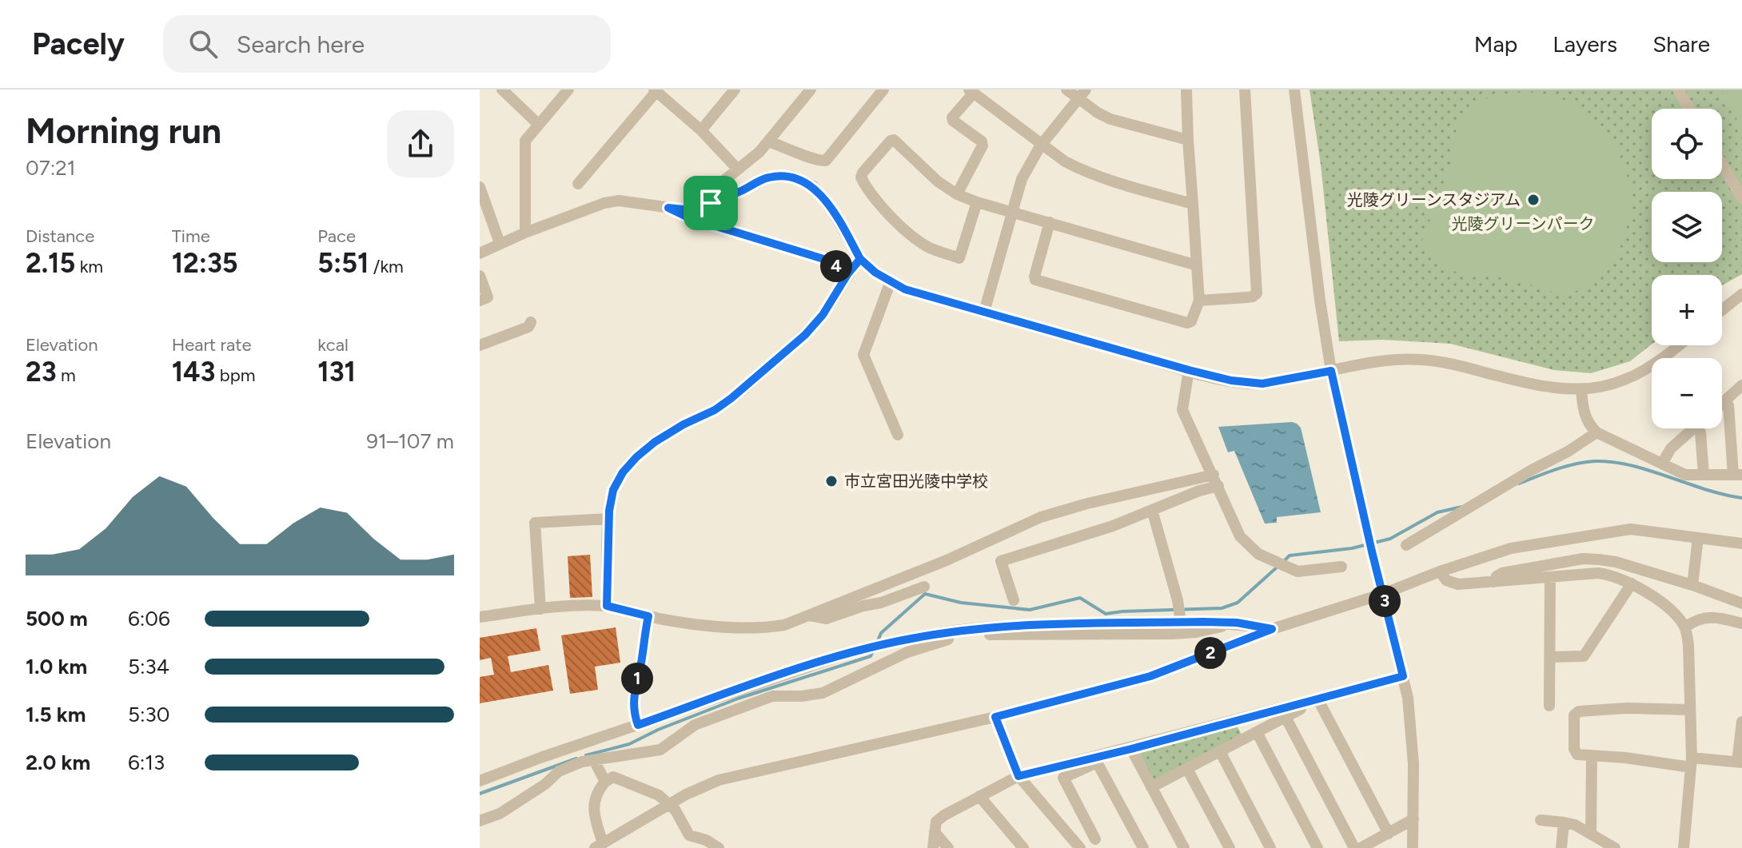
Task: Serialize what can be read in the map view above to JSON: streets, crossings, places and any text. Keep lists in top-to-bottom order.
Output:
{
  "parks": ["光陵グリーンパーク"],
  "places": ["光陵グリーンスタジアム", "市立宮田光陵中学校"],
  "page": {
    "header": "Pacely",
    "search": "Search here",
    "nav": ["Map", "Layers", "Share"],
    "heading": ["Morning run", "07:21"],
    "map_buttons": ["+", "−"],
    "stats": [
      ["Distance", "2.15 km"],
      ["Time", "12:35"],
      ["Pace", "5:51 /km"],
      ["Elevation", "23 m"],
      ["Heart rate", "143 bpm"],
      ["kcal", "131"]
    ],
    "pins": [
      "4",
      "3",
      "2",
      "1"
    ],
    "chart": ["Elevation", "91–107 m"],
    "list": [
      {
        "name": "500 m",
        "note": "6:06"
      },
      {
        "name": "1.0 km",
        "note": "5:34"
      },
      {
        "name": "1.5 km",
        "note": "5:30"
      },
      {
        "name": "2.0 km",
        "note": "6:13"
      }
    ]
  }
}
